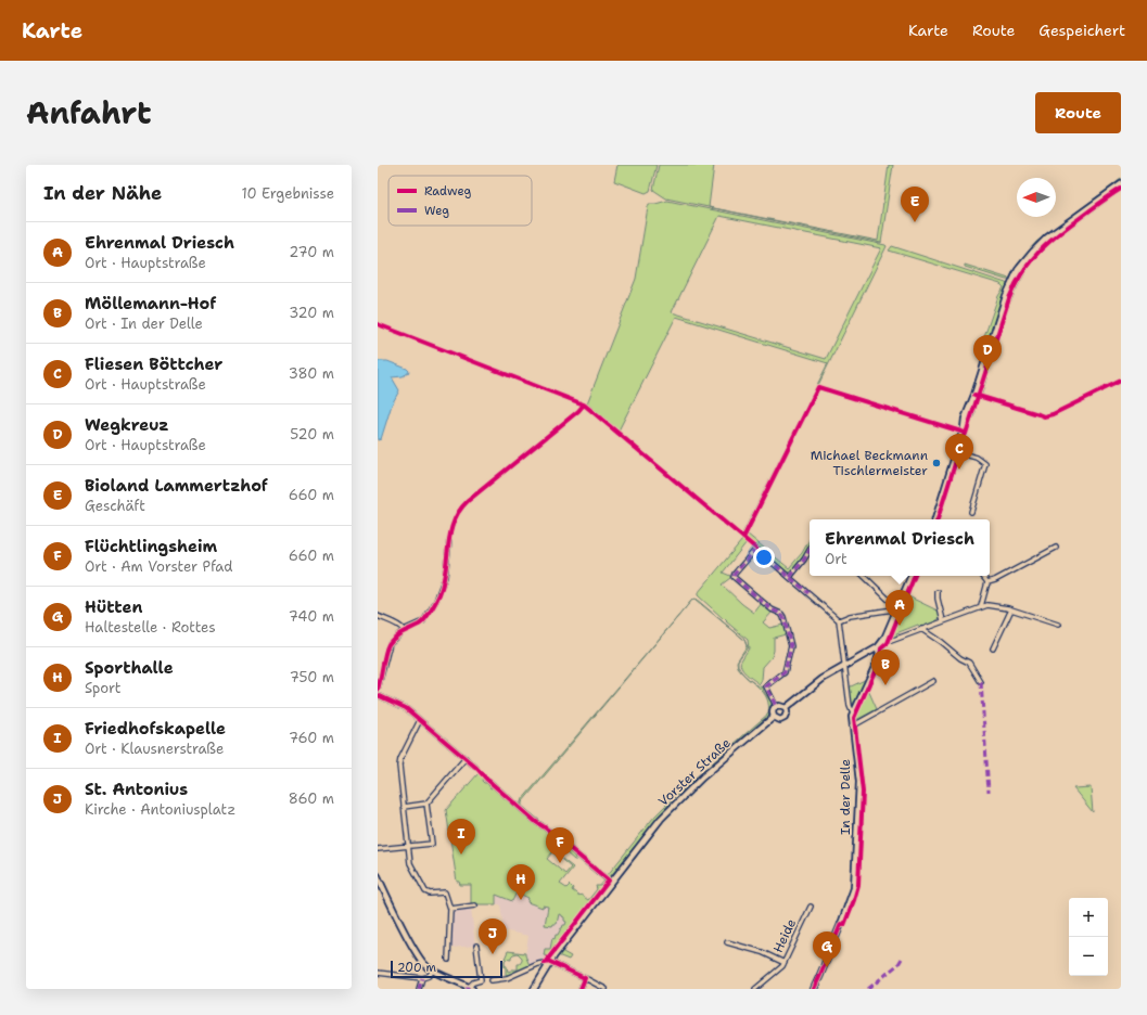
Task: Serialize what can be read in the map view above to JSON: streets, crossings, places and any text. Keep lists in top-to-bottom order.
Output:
{
  "streets": {
    "street": ["Vorster Straße", "In der Delle", "Heide"]
  },
  "crossings": [
    ["Vorster Straße", "In der Delle"]
  ],
  "places": ["Michael Beckmann Tischlermeister"],
  "legend": ["Radweg", "Weg"],
  "scale_bar": "200 m",
  "north": "left",
  "page": {
    "header": "Karte",
    "nav": ["Karte", "Route", "Gespeichert"],
    "title": "Anfahrt",
    "buttons": "Route",
    "heading": ["In der Nähe", "10 Ergebnisse"],
    "pins": [
      "E",
      "D",
      "C",
      "A",
      "B",
      "I",
      "F",
      "H",
      "J",
      "G"
    ],
    "list": [
      {
        "mark": "A",
        "name": "Ehrenmal Driesch",
        "note": "Ort · Hauptstraße",
        "value": "270 m"
      },
      {
        "mark": "B",
        "name": "Möllemann-Hof",
        "note": "Ort · In der Delle",
        "value": "320 m"
      },
      {
        "mark": "C",
        "name": "Fliesen Böttcher",
        "note": "Ort · Hauptstraße",
        "value": "380 m"
      },
      {
        "mark": "D",
        "name": "Wegkreuz",
        "note": "Ort · Hauptstraße",
        "value": "520 m"
      },
      {
        "mark": "E",
        "name": "Bioland Lammertzhof",
        "note": "Geschäft",
        "value": "660 m"
      },
      {
        "mark": "F",
        "name": "Flüchtlingsheim",
        "note": "Ort · Am Vorster Pfad",
        "value": "660 m"
      },
      {
        "mark": "G",
        "name": "Hütten",
        "note": "Haltestelle · Rottes",
        "value": "740 m"
      },
      {
        "mark": "H",
        "name": "Sporthalle",
        "note": "Sport",
        "value": "750 m"
      },
      {
        "mark": "I",
        "name": "Friedhofskapelle",
        "note": "Ort · Klausnerstraße",
        "value": "760 m"
      },
      {
        "mark": "J",
        "name": "St. Antonius",
        "note": "Kirche · Antoniusplatz",
        "value": "860 m"
      }
    ],
    "popup": ["Ehrenmal Driesch", "Ort"],
    "map_buttons": ["+", "−"],
    "scale": "200 m"
  }
}
